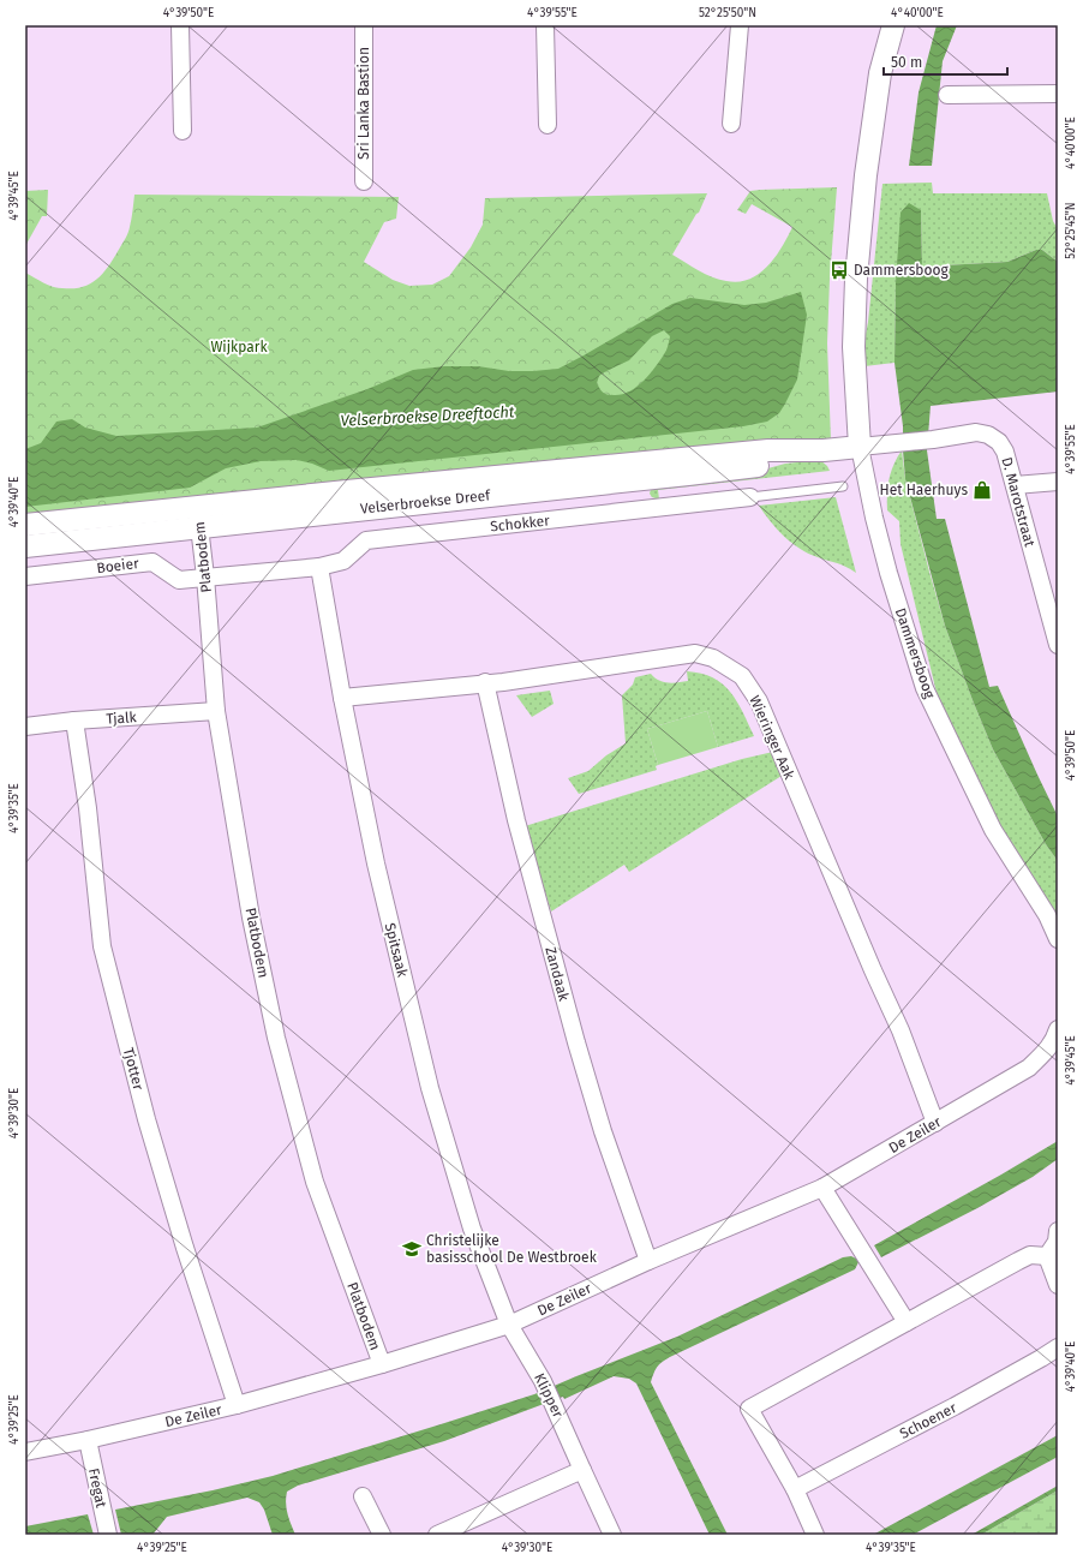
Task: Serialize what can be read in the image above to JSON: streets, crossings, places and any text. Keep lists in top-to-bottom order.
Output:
{
  "streets": {
    "street": [
      "Sri Lanka Bastion",
      "Velserbroekse Dreef",
      "D. Marotstraat",
      "Schokker",
      "Platbodem",
      "Boeier",
      "Dammersboog",
      "Tjalk",
      "Wieringer Aak",
      "Spitsaak",
      "Zandaak",
      "Tjotter",
      "De Zeiler",
      "Klipper",
      "Schoener",
      "Fregat"
    ]
  },
  "crossings": [
    ["Velserbroekse Dreef", "D. Marotstraat"],
    ["Velserbroekse Dreef", "Platbodem"],
    ["Velserbroekse Dreef", "Dammersboog"],
    ["D. Marotstraat", "Dammersboog"],
    ["Schokker", "Platbodem"],
    ["Schokker", "Boeier"],
    ["Schokker", "Spitsaak"],
    ["Platbodem", "Boeier"],
    ["Platbodem", "Tjalk"],
    ["Platbodem", "De Zeiler"],
    ["Tjalk", "Tjotter"],
    ["Wieringer Aak", "Spitsaak"],
    ["Wieringer Aak", "Zandaak"],
    ["Wieringer Aak", "De Zeiler"],
    ["Spitsaak", "De Zeiler"],
    ["Spitsaak", "Klipper"],
    ["Zandaak", "De Zeiler"],
    ["Tjotter", "De Zeiler"],
    ["De Zeiler", "Klipper"],
    ["De Zeiler", "Fregat"]
  ],
  "water": ["Velserbroekse Dreeftocht"],
  "parks": ["Wijkpark"],
  "places": {
    "bus stop": ["Dammersboog"],
    "shop": ["Het Haerhuys"],
    "school or university": ["Christelijke basisschool De Westbroek"]
  },
  "scale_bar": "50 m",
  "coordinates": [
    "4°39'50\"E",
    "4°39'55\"E",
    "52°25'50\"N",
    "4°40'00\"E",
    "4°39'45\"E",
    "52°25'45\"N",
    "4°39'40\"E",
    "4°39'35\"E",
    "4°39'30\"E",
    "4°39'25\"E"
  ]
}
